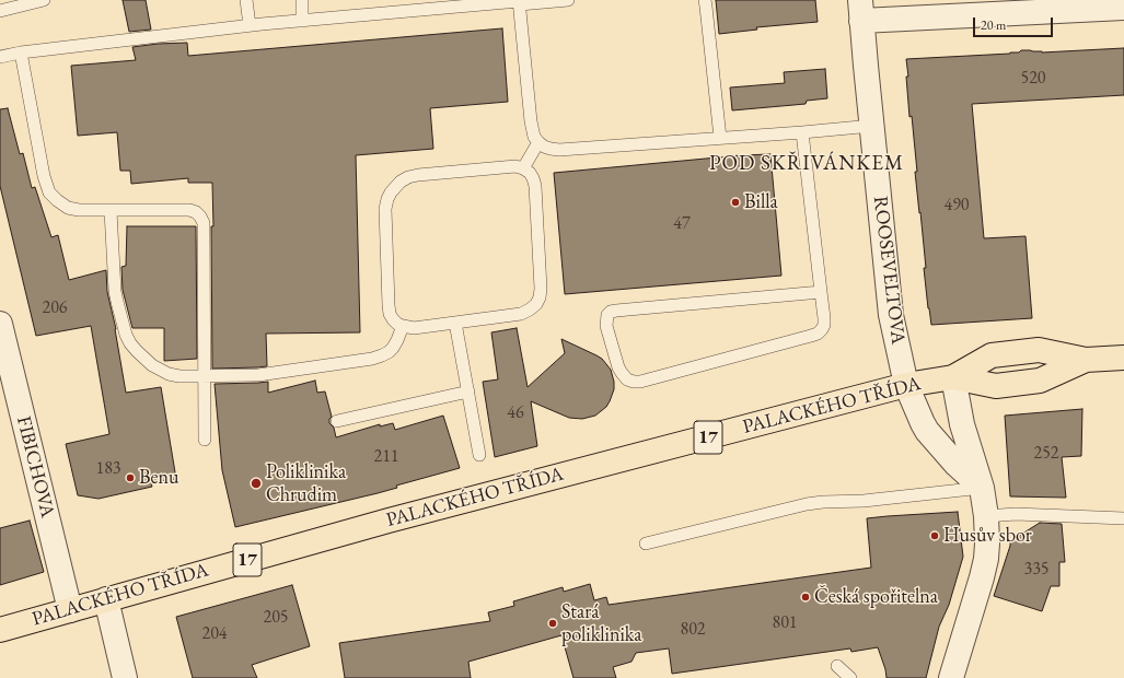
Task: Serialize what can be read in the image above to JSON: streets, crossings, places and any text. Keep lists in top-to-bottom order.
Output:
{
  "streets": {
    "main road": ["PALACKÉHO TŘÍDA", "17"],
    "street": ["ROOSEVELTOVA", "FIBICHOVA"]
  },
  "crossings": [
    ["ROOSEVELTOVA", "PALACKÉHO TŘÍDA"],
    ["PALACKÉHO TŘÍDA", "FIBICHOVA"]
  ],
  "districts": ["POD SKŘIVÁNKEM"],
  "places": [
    "Billa",
    "Benu",
    "Poliklinika Chrudim",
    "Husův sbor",
    "Česká spořitelna",
    "Stará poliklinika"
  ],
  "house_numbers": [
    "520",
    "490",
    "47",
    "206",
    "46",
    "252",
    "211",
    "183",
    "335",
    "205",
    "801",
    "802",
    "204"
  ],
  "scale_bar": "20 m"
}
